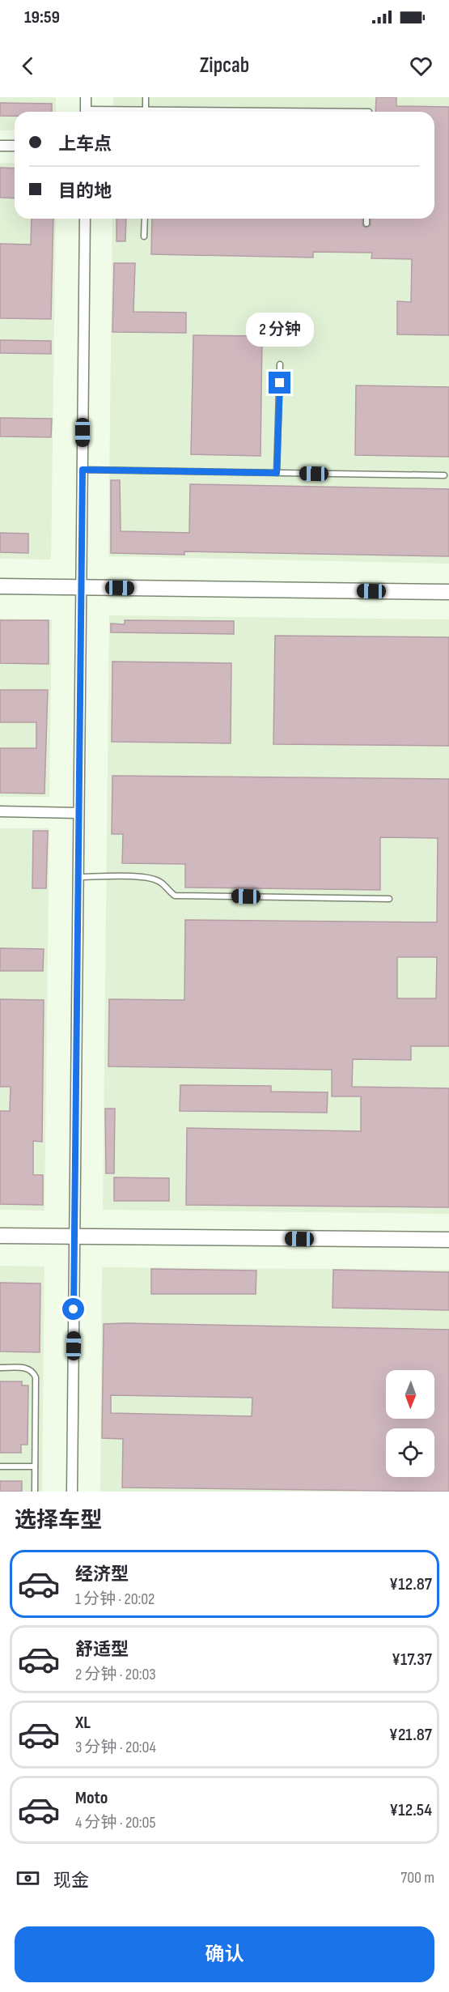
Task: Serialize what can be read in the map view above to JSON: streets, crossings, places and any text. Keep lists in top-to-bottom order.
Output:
{
  "north": "bottom",
  "page": {
    "status": "19:59",
    "header": "Zipcab",
    "banner": ["上车点", "目的地"],
    "bubble": "2 分钟",
    "heading": "选择车型",
    "list": [
      {
        "name": "经济型",
        "note": "1 分钟 · 20:02",
        "value": "¥12.87"
      },
      {
        "name": "舒适型",
        "note": "2 分钟 · 20:03",
        "value": "¥17.37"
      },
      {
        "name": "XL",
        "note": "3 分钟 · 20:04",
        "value": "¥21.87"
      },
      {
        "name": "Moto",
        "note": "4 分钟 · 20:05",
        "value": "¥12.54"
      }
    ],
    "pay": ["现金", "700 m"],
    "buttons": "确认"
  }
}
